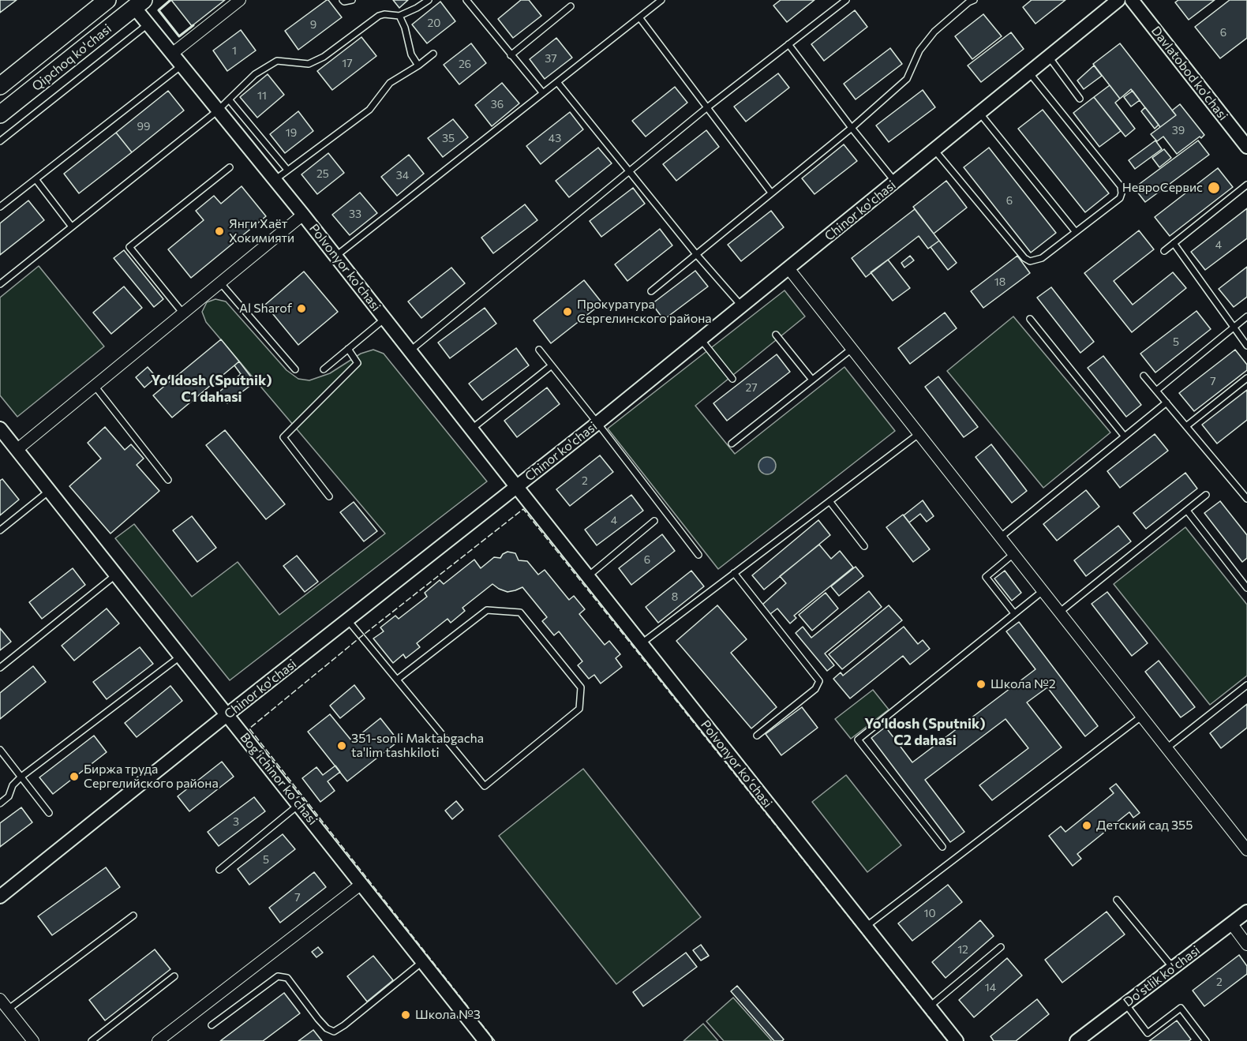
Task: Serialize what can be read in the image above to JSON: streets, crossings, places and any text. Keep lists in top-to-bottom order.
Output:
{
  "streets": {
    "main road": ["Qipchoq ko'chasi"],
    "street": [
      "Davlatobod ko'chasi",
      "Chinor ko'chasi",
      "Polvonyor ko'chasi",
      "Polvonyor koʻchasi",
      "Bogʻichinor koʻchasi",
      "Do'stlik ko'chasi"
    ]
  },
  "crossings": [
    ["Qipchoq ko'chasi", "Polvonyor ko'chasi"],
    ["Chinor ko'chasi", "Polvonyor ko'chasi"],
    ["Chinor ko'chasi", "Polvonyor koʻchasi"],
    ["Chinor ko'chasi", "Bogʻichinor koʻchasi"],
    ["Polvonyor ko'chasi", "Polvonyor koʻchasi"]
  ],
  "districts": ["Yo‘ldosh (Sputnik) C1 dahasi", "Yo‘ldosh (Sputnik) C2 dahasi"],
  "places": [
    "НевроСервис",
    "Янги Хаёт Хокимияти",
    "Al Sharof",
    "Прокуратура Сергелинского района",
    "Школа №2",
    "351-sonli Maktabgacha ta'lim tashkiloti",
    "Биржа труда Сергелийского района",
    "Детский сад 355",
    "Школа №3"
  ],
  "house_numbers": [
    "20",
    "9",
    "6",
    "1",
    "37",
    "17",
    "26",
    "11",
    "36",
    "99",
    "39",
    "19",
    "35",
    "43",
    "25",
    "34",
    "6",
    "33",
    "4",
    "18",
    "5",
    "7",
    "27",
    "2",
    "4",
    "6",
    "8",
    "3",
    "5",
    "7",
    "10",
    "12",
    "2",
    "14"
  ]
}
